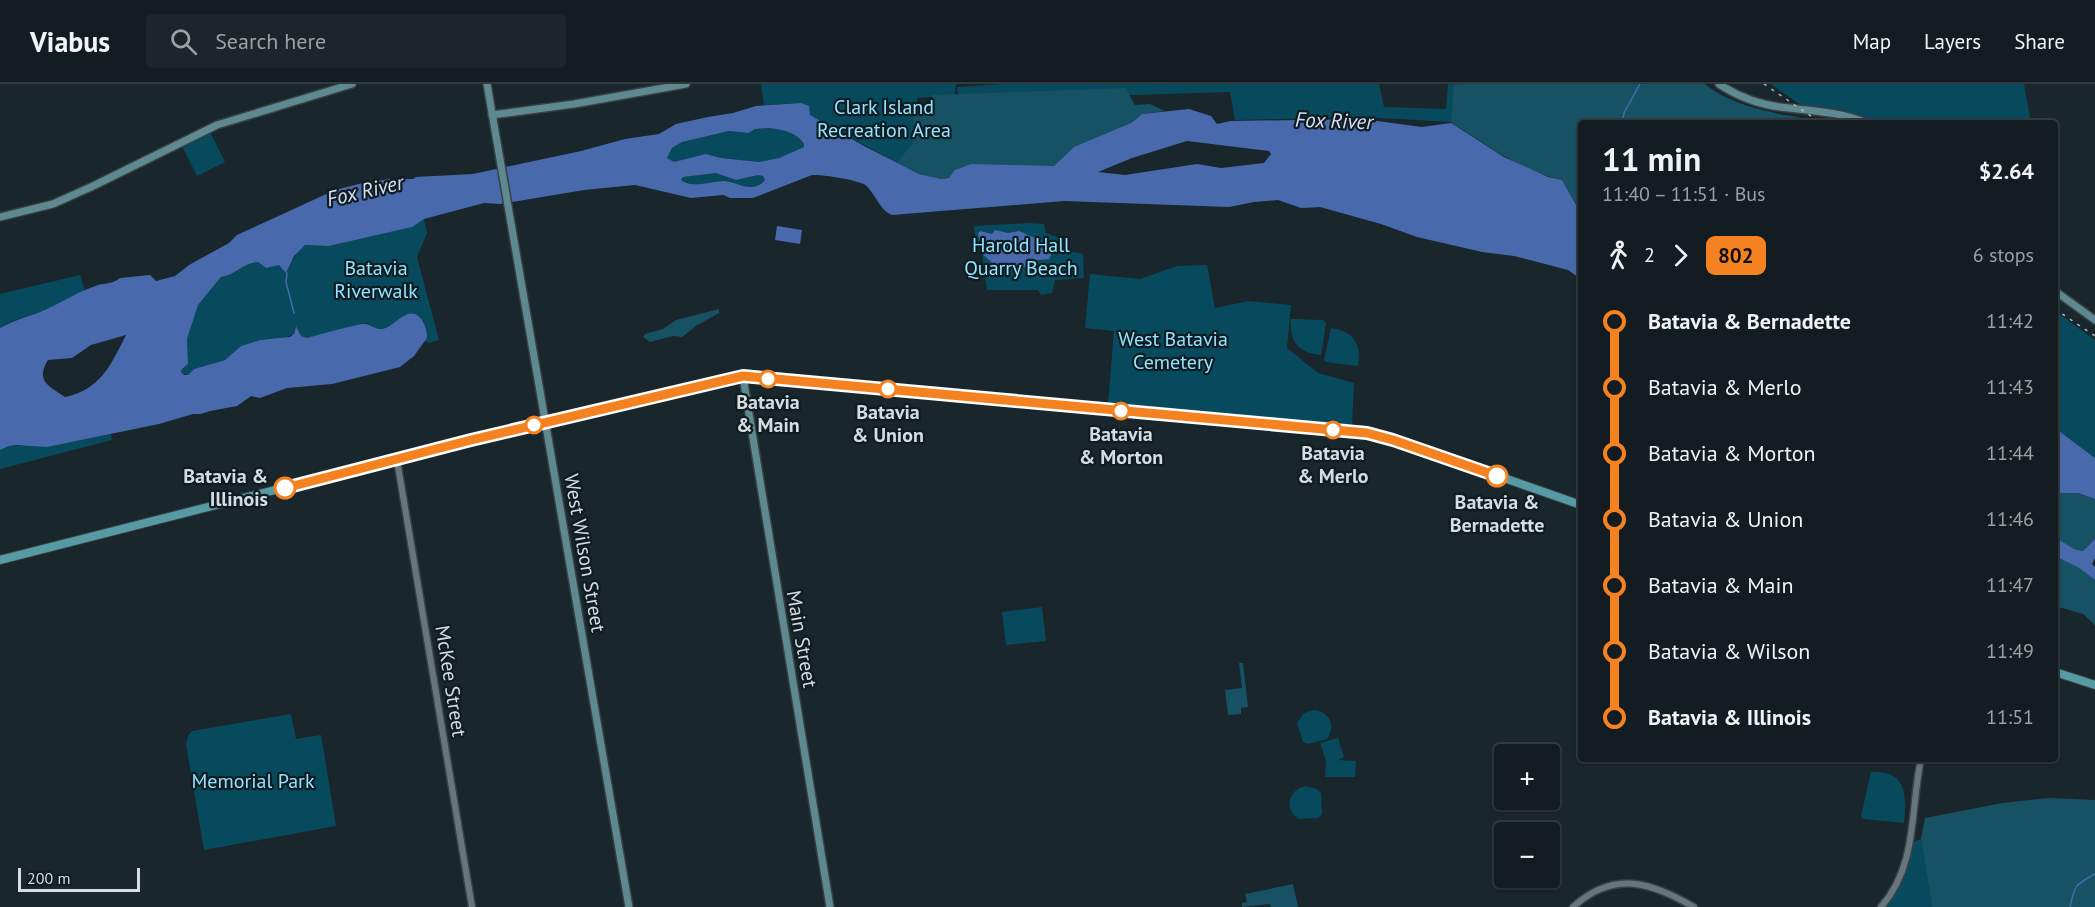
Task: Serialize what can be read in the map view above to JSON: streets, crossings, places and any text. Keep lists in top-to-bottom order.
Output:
{
  "streets": {
    "main road": ["West Wilson Street", "Main Street"],
    "street": ["McKee Street"]
  },
  "water": ["Fox River"],
  "parks": [
    "Clark Island Recreation Area",
    "Harold Hall Quarry Beach",
    "Batavia Riverwalk",
    "West Batavia Cemetery",
    "Memorial Park"
  ],
  "places": [
    "Batavia & Main",
    "Batavia & Union",
    "Batavia & Morton",
    "Batavia & Merlo",
    "Batavia & Bernadette",
    "Batavia & Illinois"
  ],
  "lines": ["bus line 802"],
  "scale_bar": "200 m",
  "page": {
    "header": "Viabus",
    "search": "Search here",
    "nav": ["Map", "Layers", "Share"],
    "heading": ["11 min", "11:40 – 11:51 · Bus", "$2.64"],
    "legs": ["2", "802", "6 stops"],
    "list": [
      {
        "name": "Batavia & Bernadette",
        "value": "11:42"
      },
      {
        "name": "Batavia & Merlo",
        "value": "11:43"
      },
      {
        "name": "Batavia & Morton",
        "value": "11:44"
      },
      {
        "name": "Batavia & Union",
        "value": "11:46"
      },
      {
        "name": "Batavia & Main",
        "value": "11:47"
      },
      {
        "name": "Batavia & Wilson",
        "value": "11:49"
      },
      {
        "name": "Batavia & Illinois",
        "value": "11:51"
      }
    ],
    "map_buttons": ["+", "−"],
    "scale": "200 m"
  }
}
